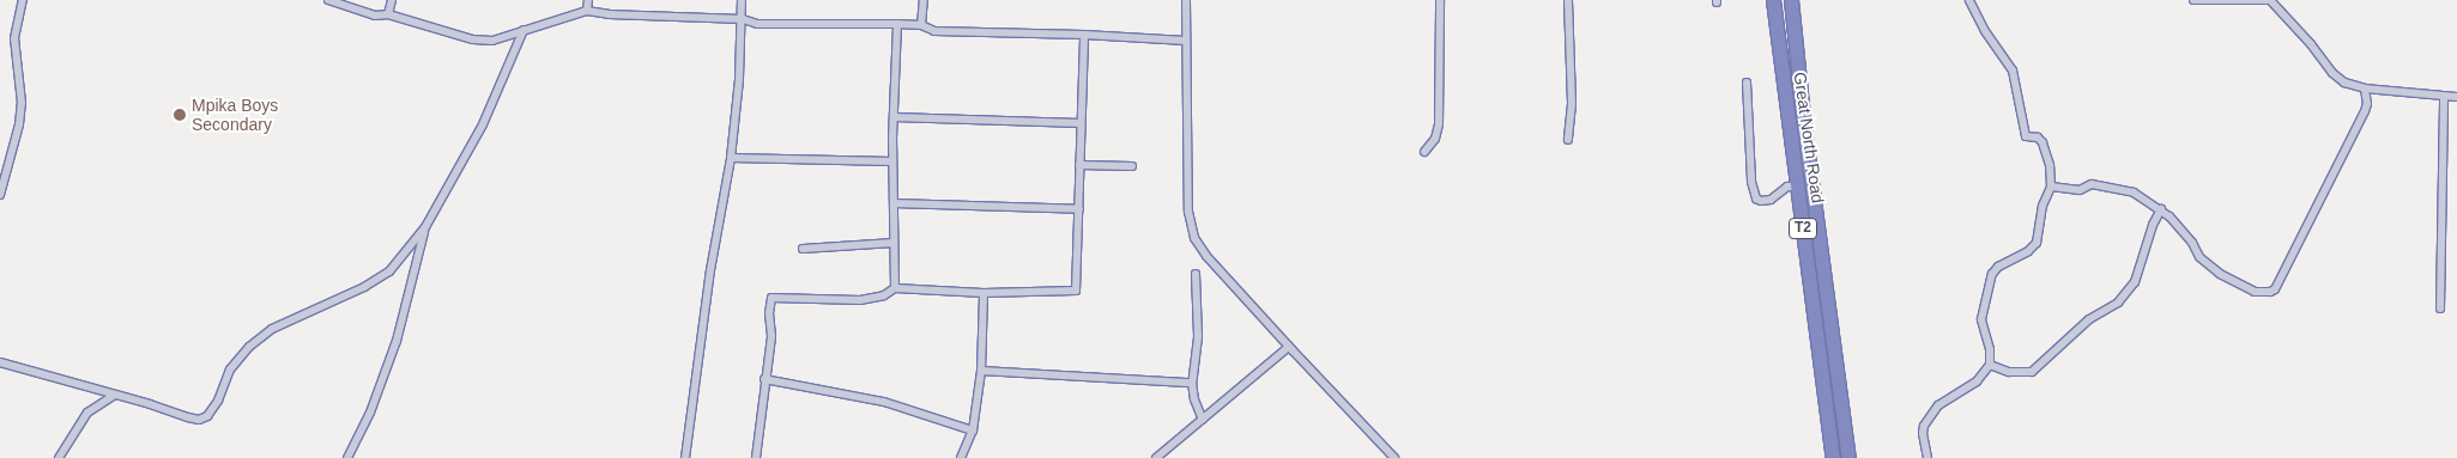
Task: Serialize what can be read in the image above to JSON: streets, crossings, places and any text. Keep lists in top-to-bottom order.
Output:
{
  "streets": {
    "highway": ["Great North Road", "T2"]
  },
  "places": ["Mpika Boys Secondary"]
}
